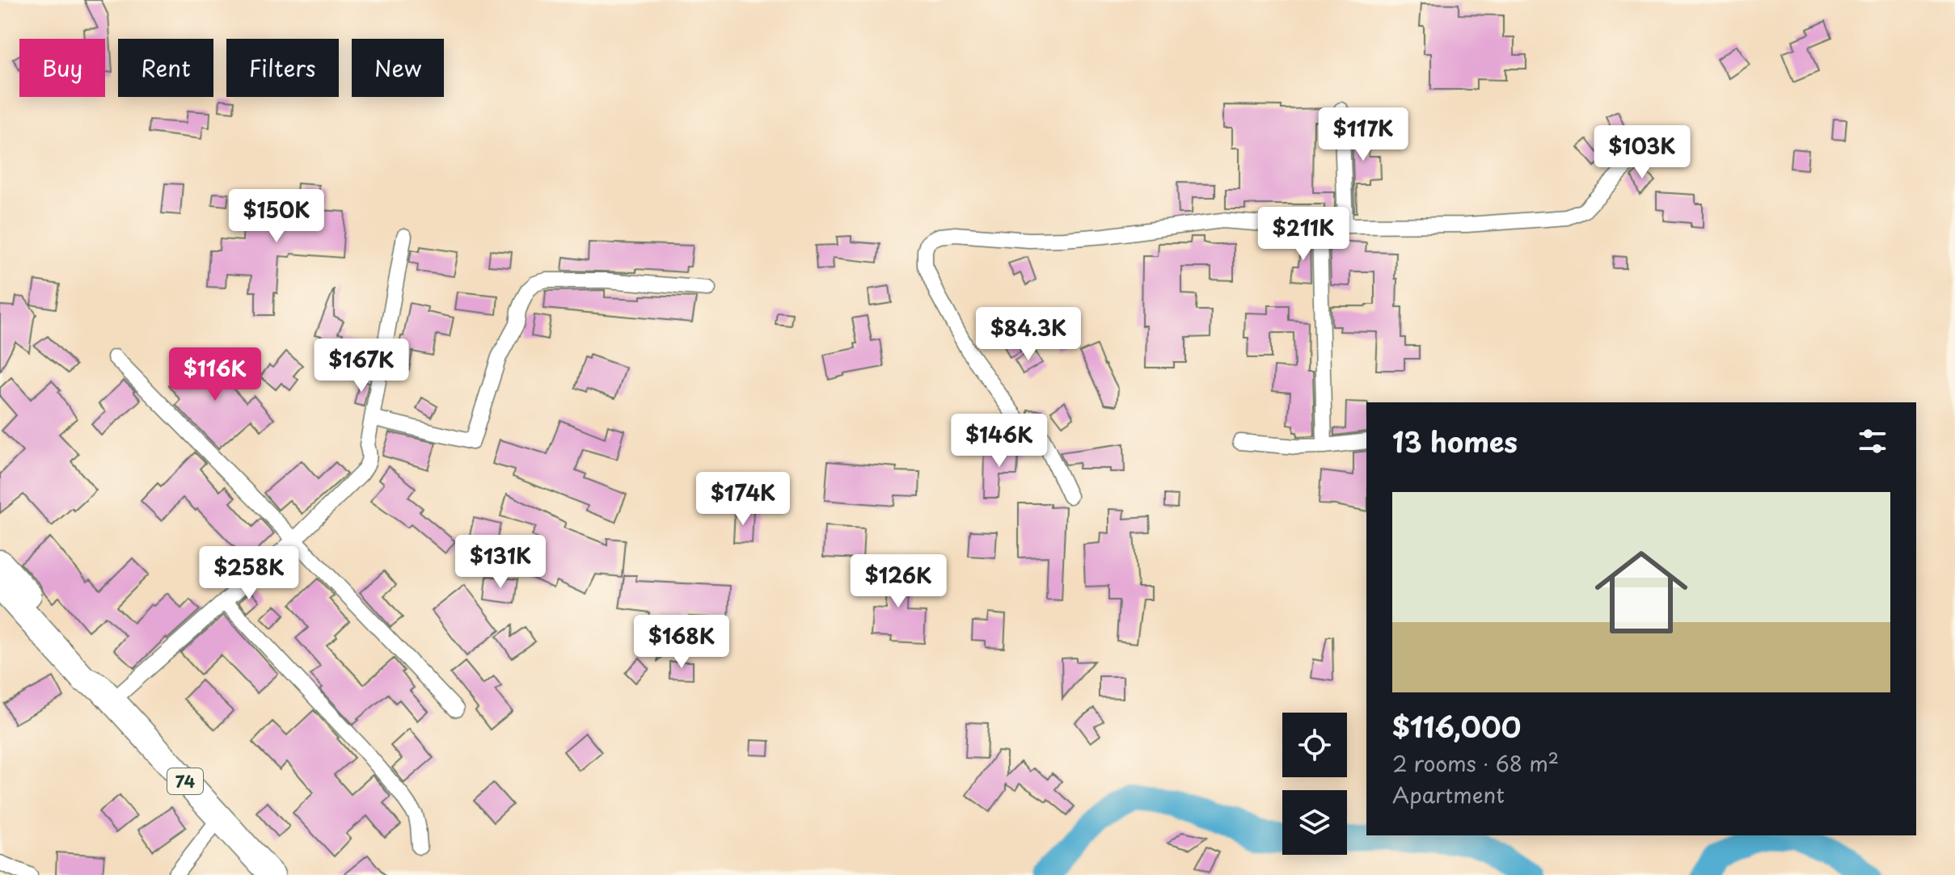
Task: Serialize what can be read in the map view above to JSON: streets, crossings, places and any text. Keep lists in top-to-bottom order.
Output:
{
  "streets": {
    "highway": ["74"]
  },
  "page": {
    "chip": [
      "Buy",
      "Rent",
      "Filters",
      "New"
    ],
    "price": [
      "$117K",
      "$103K",
      "$150K",
      "$211K",
      "$84.3K",
      "$167K",
      "$116K",
      "$146K",
      "$174K",
      "$131K",
      "$258K",
      "$126K",
      "$168K"
    ],
    "heading": "13 homes",
    "list": [
      {
        "name": "$116,000",
        "note": "2 rooms · 68 m² · Apartment"
      }
    ]
  }
}
